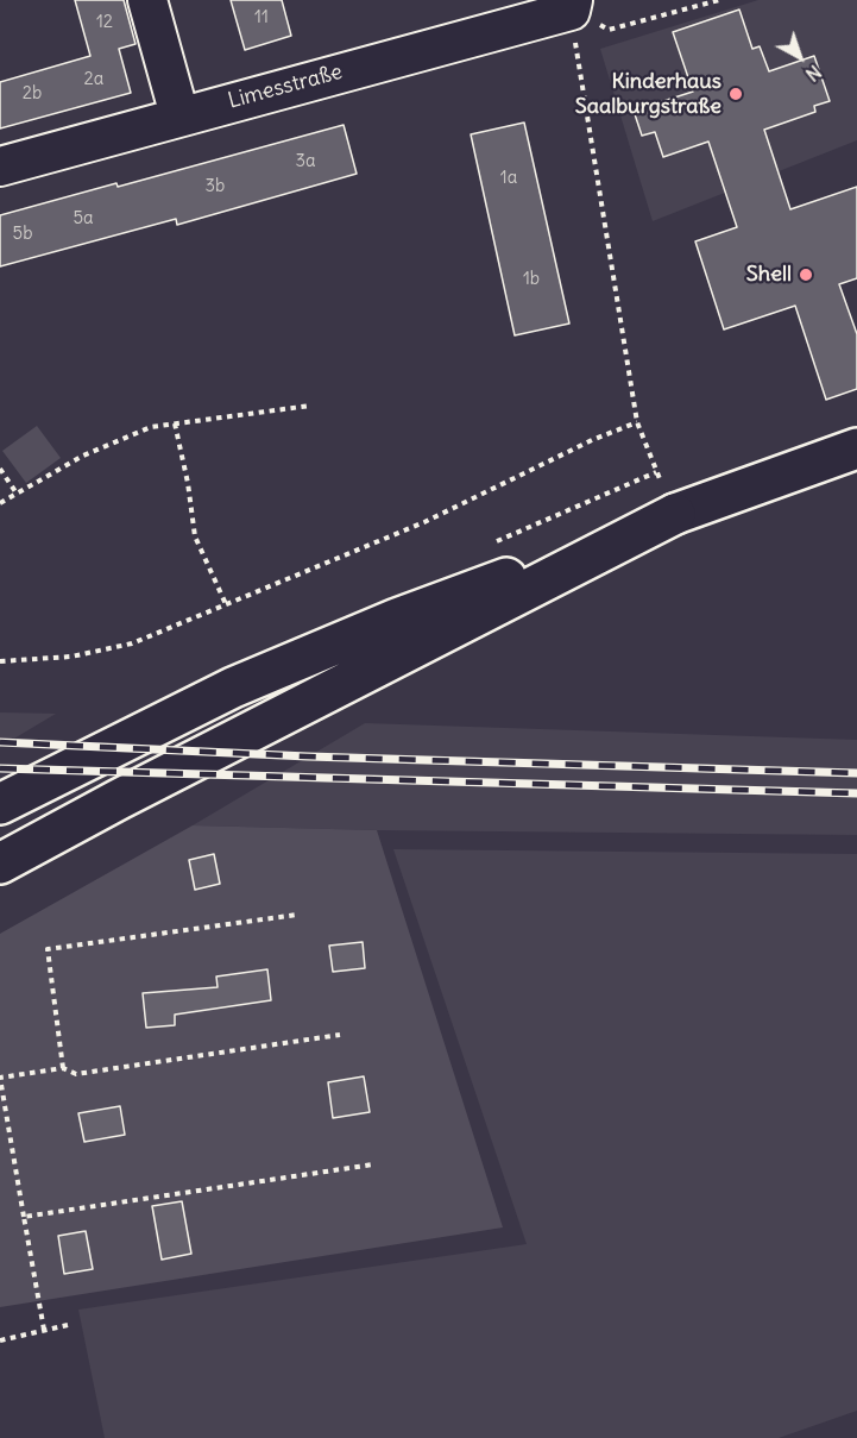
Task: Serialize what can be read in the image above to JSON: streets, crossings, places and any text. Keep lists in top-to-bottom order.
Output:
{
  "streets": {
    "street": ["Limesstraße"]
  },
  "places": ["Kinderhaus Saalburgstraße", "Shell"],
  "house_numbers": [
    "11",
    "12",
    "2a",
    "2b",
    "3a",
    "1a",
    "3b",
    "5a",
    "5b",
    "1b"
  ],
  "north": "bottom right"
}
